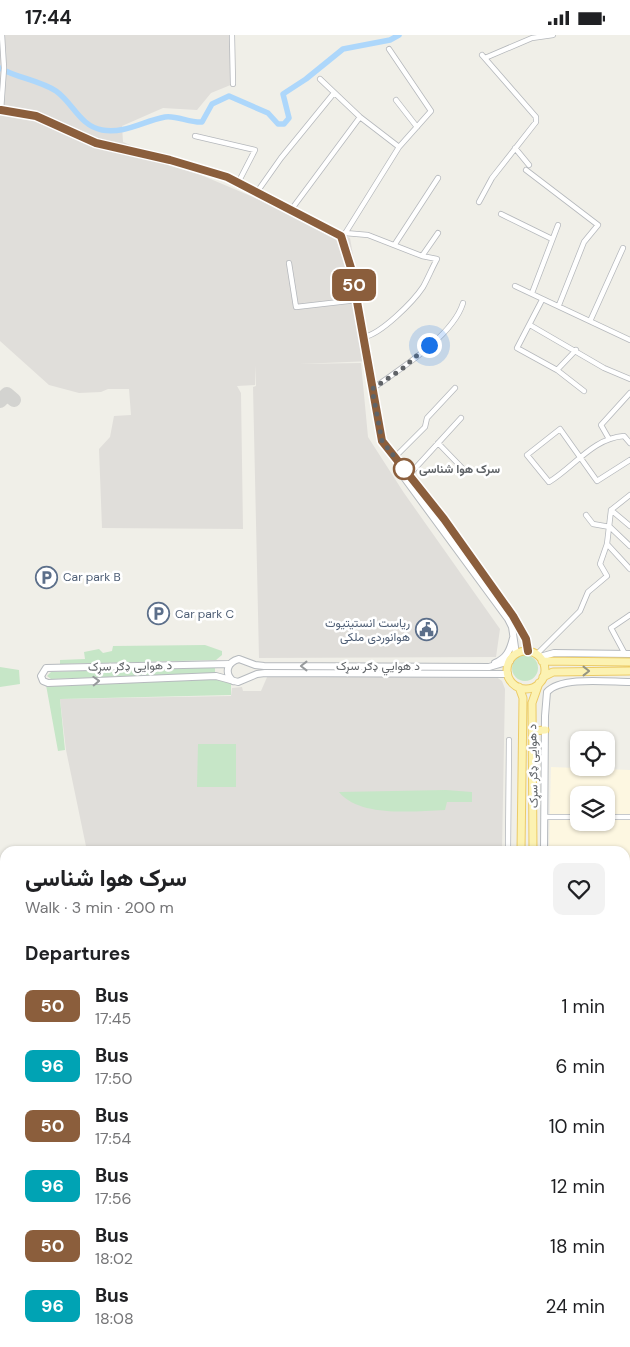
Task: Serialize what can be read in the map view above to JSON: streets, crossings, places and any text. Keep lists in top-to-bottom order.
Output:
{
  "streets": {
    "main road": ["د هوایی ډګر سړک", "د هوايي ډګر سړک"]
  },
  "crossings": [
    ["د هوایی ډګر سړک", "د هوايي ډګر سړک"]
  ],
  "places": {
    "other": ["سرک هوا شناسی"],
    "parking": ["Car park B", "Car park C"],
    "public building": ["ریاست انستیتیوت هوانوردی ملکی"]
  },
  "lines": ["bus line 50"],
  "page": {
    "status": "17:44",
    "on_map": "50",
    "heading": [
      ["سرک هوا شناسی", "Walk · 3 min · 200 m"],
      "Departures"
    ],
    "list": [
      {
        "mark": "50",
        "name": "Bus",
        "note": "17:45",
        "value": "1 min"
      },
      {
        "mark": "96",
        "name": "Bus",
        "note": "17:50",
        "value": "6 min"
      },
      {
        "mark": "50",
        "name": "Bus",
        "note": "17:54",
        "value": "10 min"
      },
      {
        "mark": "96",
        "name": "Bus",
        "note": "17:56",
        "value": "12 min"
      },
      {
        "mark": "50",
        "name": "Bus",
        "note": "18:02",
        "value": "18 min"
      },
      {
        "mark": "96",
        "name": "Bus",
        "note": "18:08",
        "value": "24 min"
      }
    ]
  }
}
